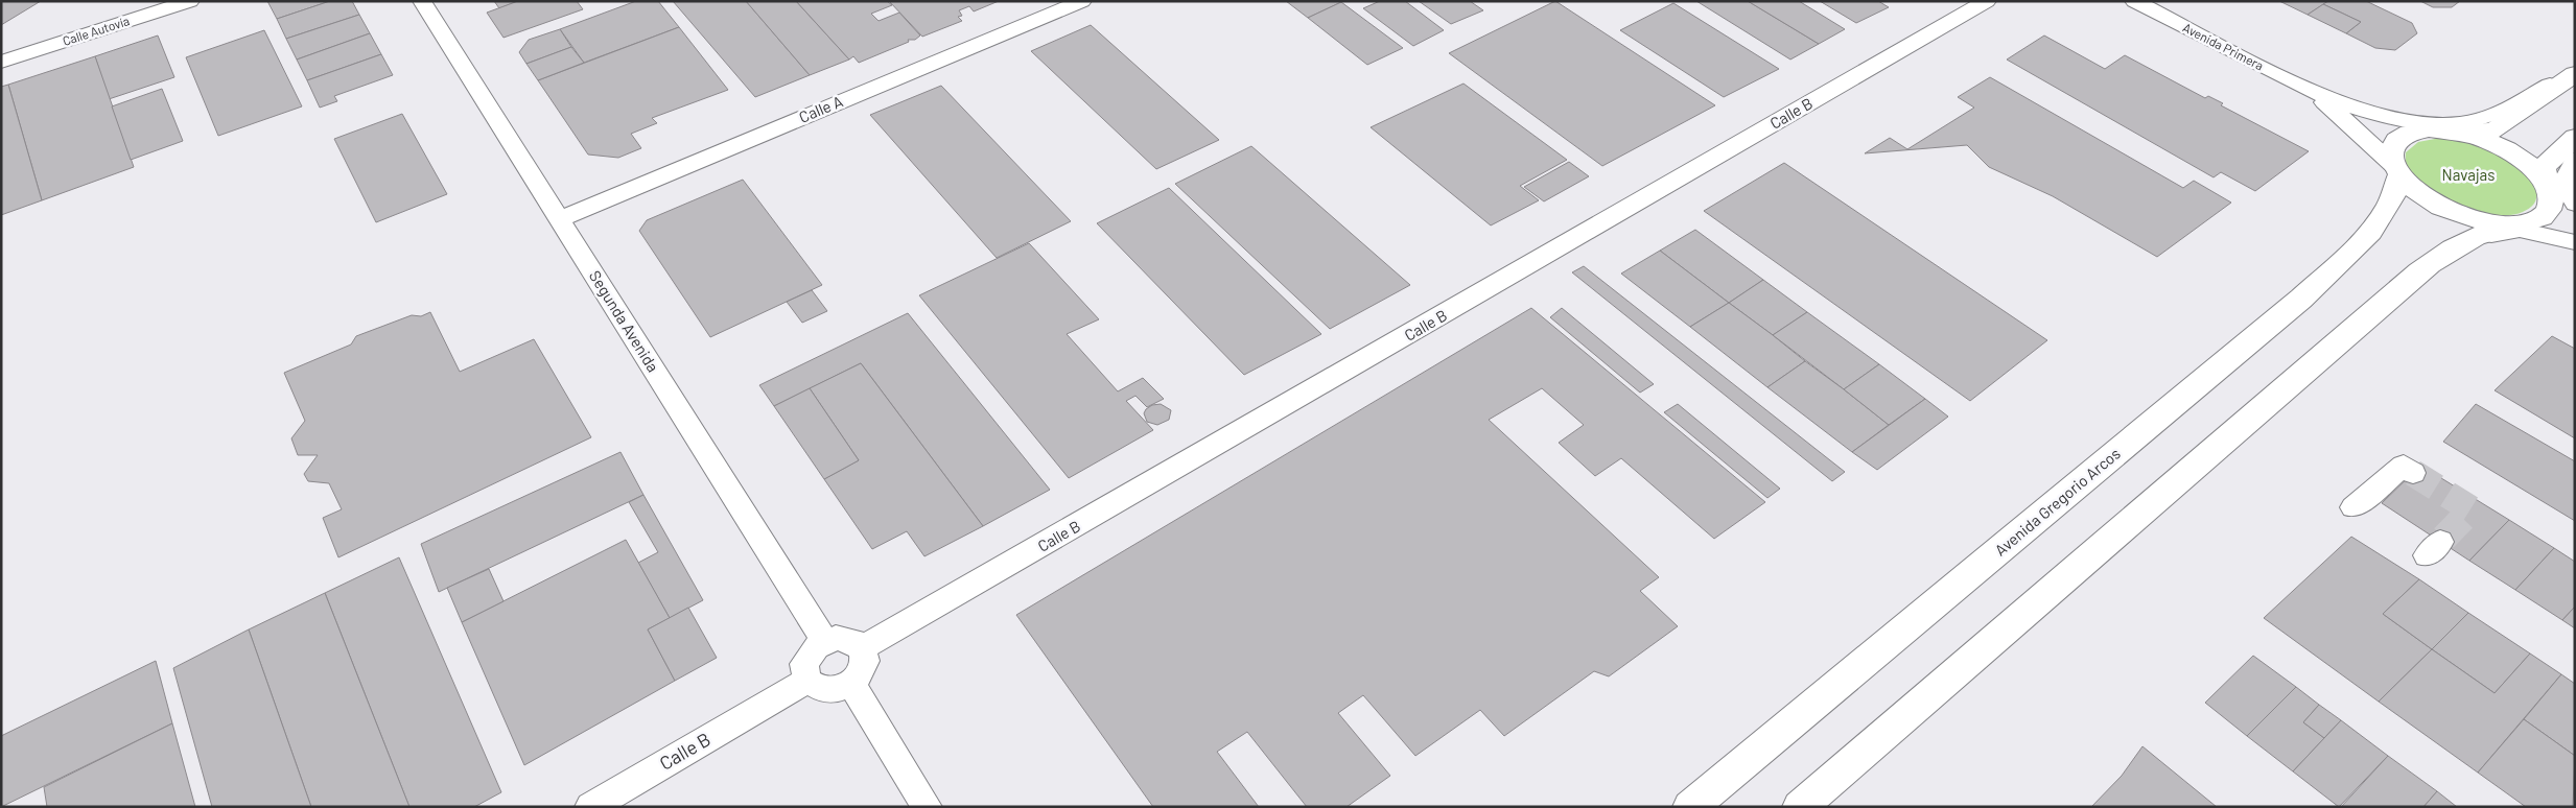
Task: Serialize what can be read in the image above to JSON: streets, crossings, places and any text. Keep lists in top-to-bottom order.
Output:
{
  "streets": {
    "main road": ["Avenida Gregorio Arcos"],
    "street": [
      "Calle Autovía",
      "Avenida Primera",
      "Calle A",
      "Calle B",
      "Segunda Avenida"
    ]
  },
  "crossings": [
    ["Avenida Primera", "Avenida Gregorio Arcos"],
    ["Calle A", "Segunda Avenida"],
    ["Calle B", "Segunda Avenida"]
  ],
  "parks": ["Navajas"]
}
